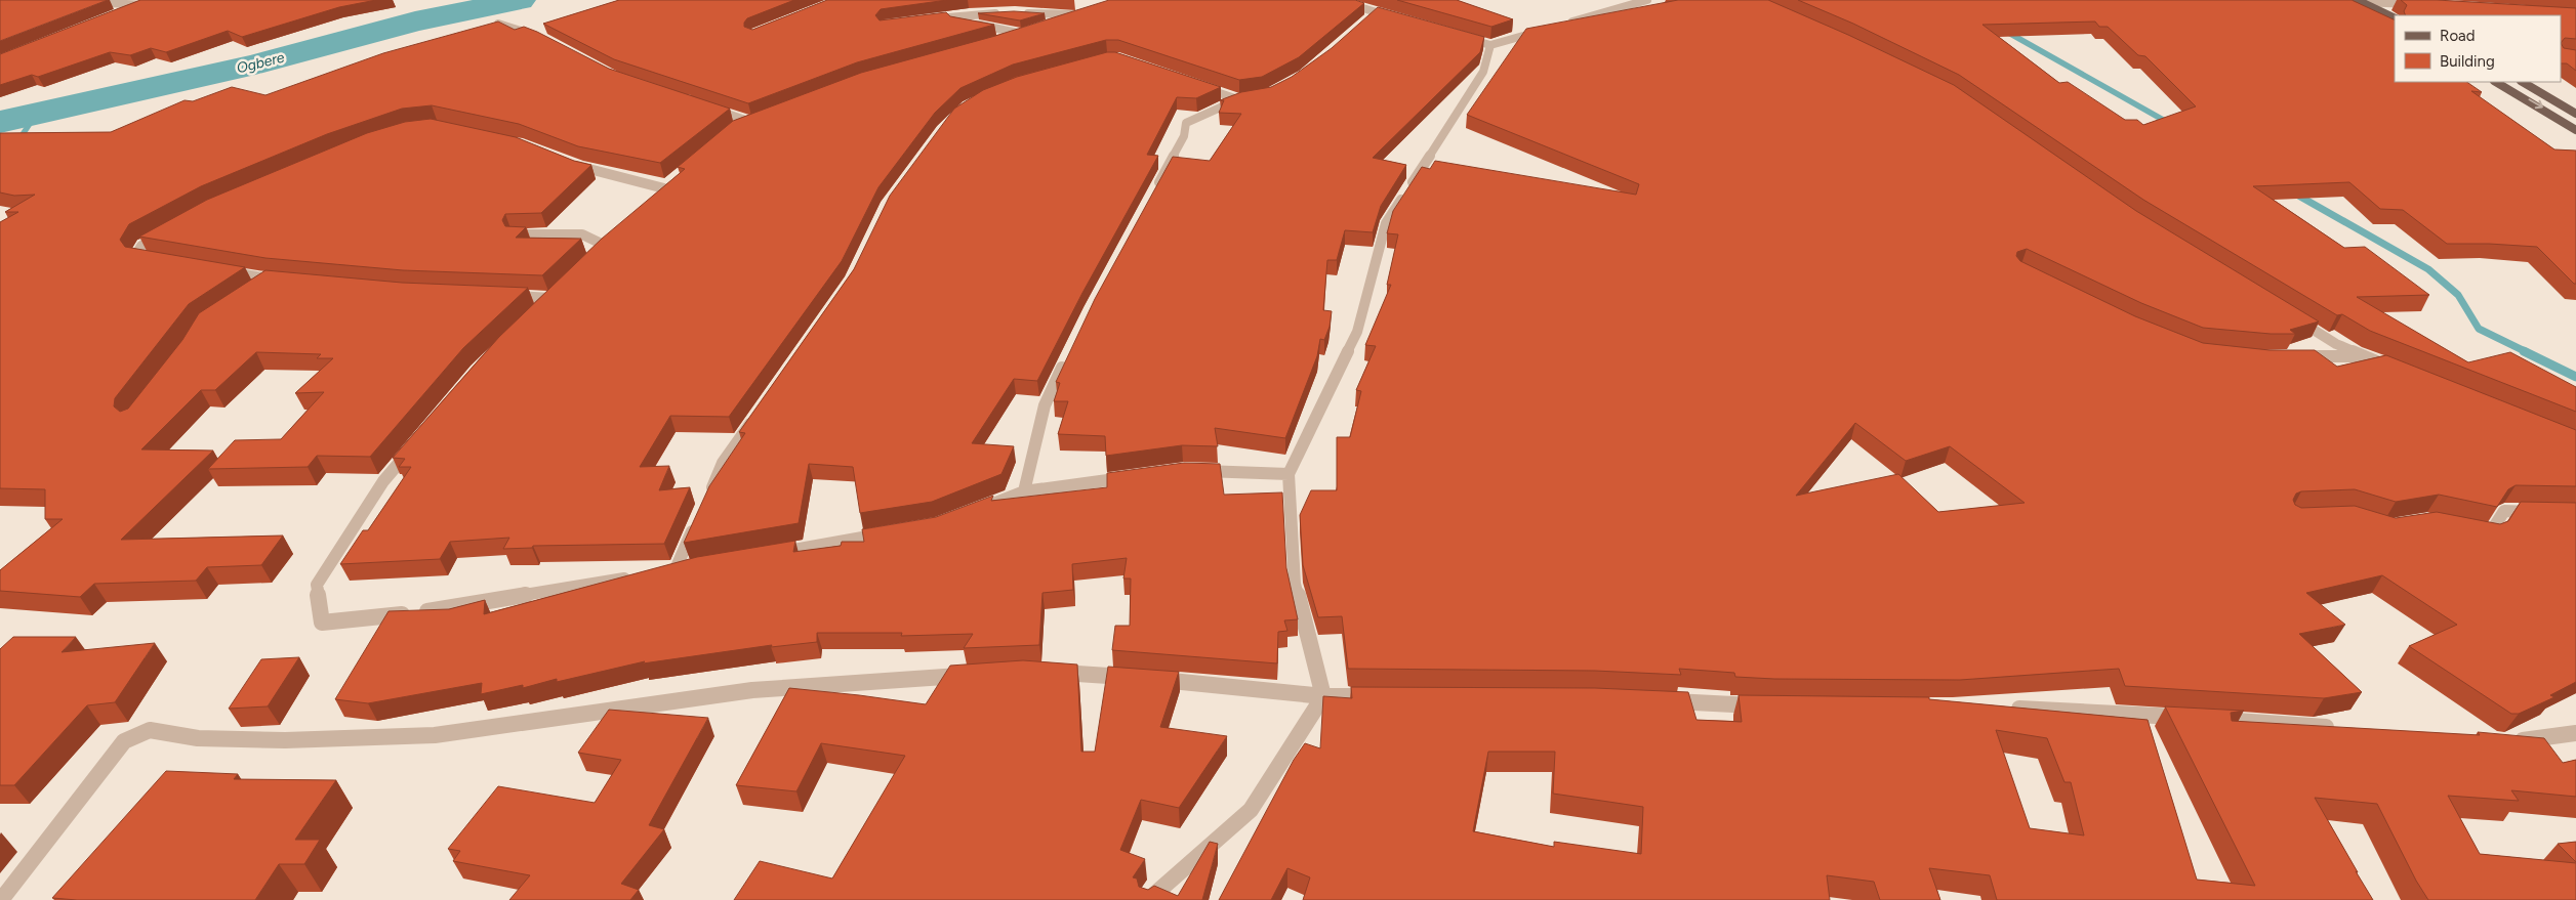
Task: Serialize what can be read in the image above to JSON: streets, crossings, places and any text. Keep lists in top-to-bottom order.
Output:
{
  "water": ["Ogbere"],
  "legend": ["Road", "Building"]
}
